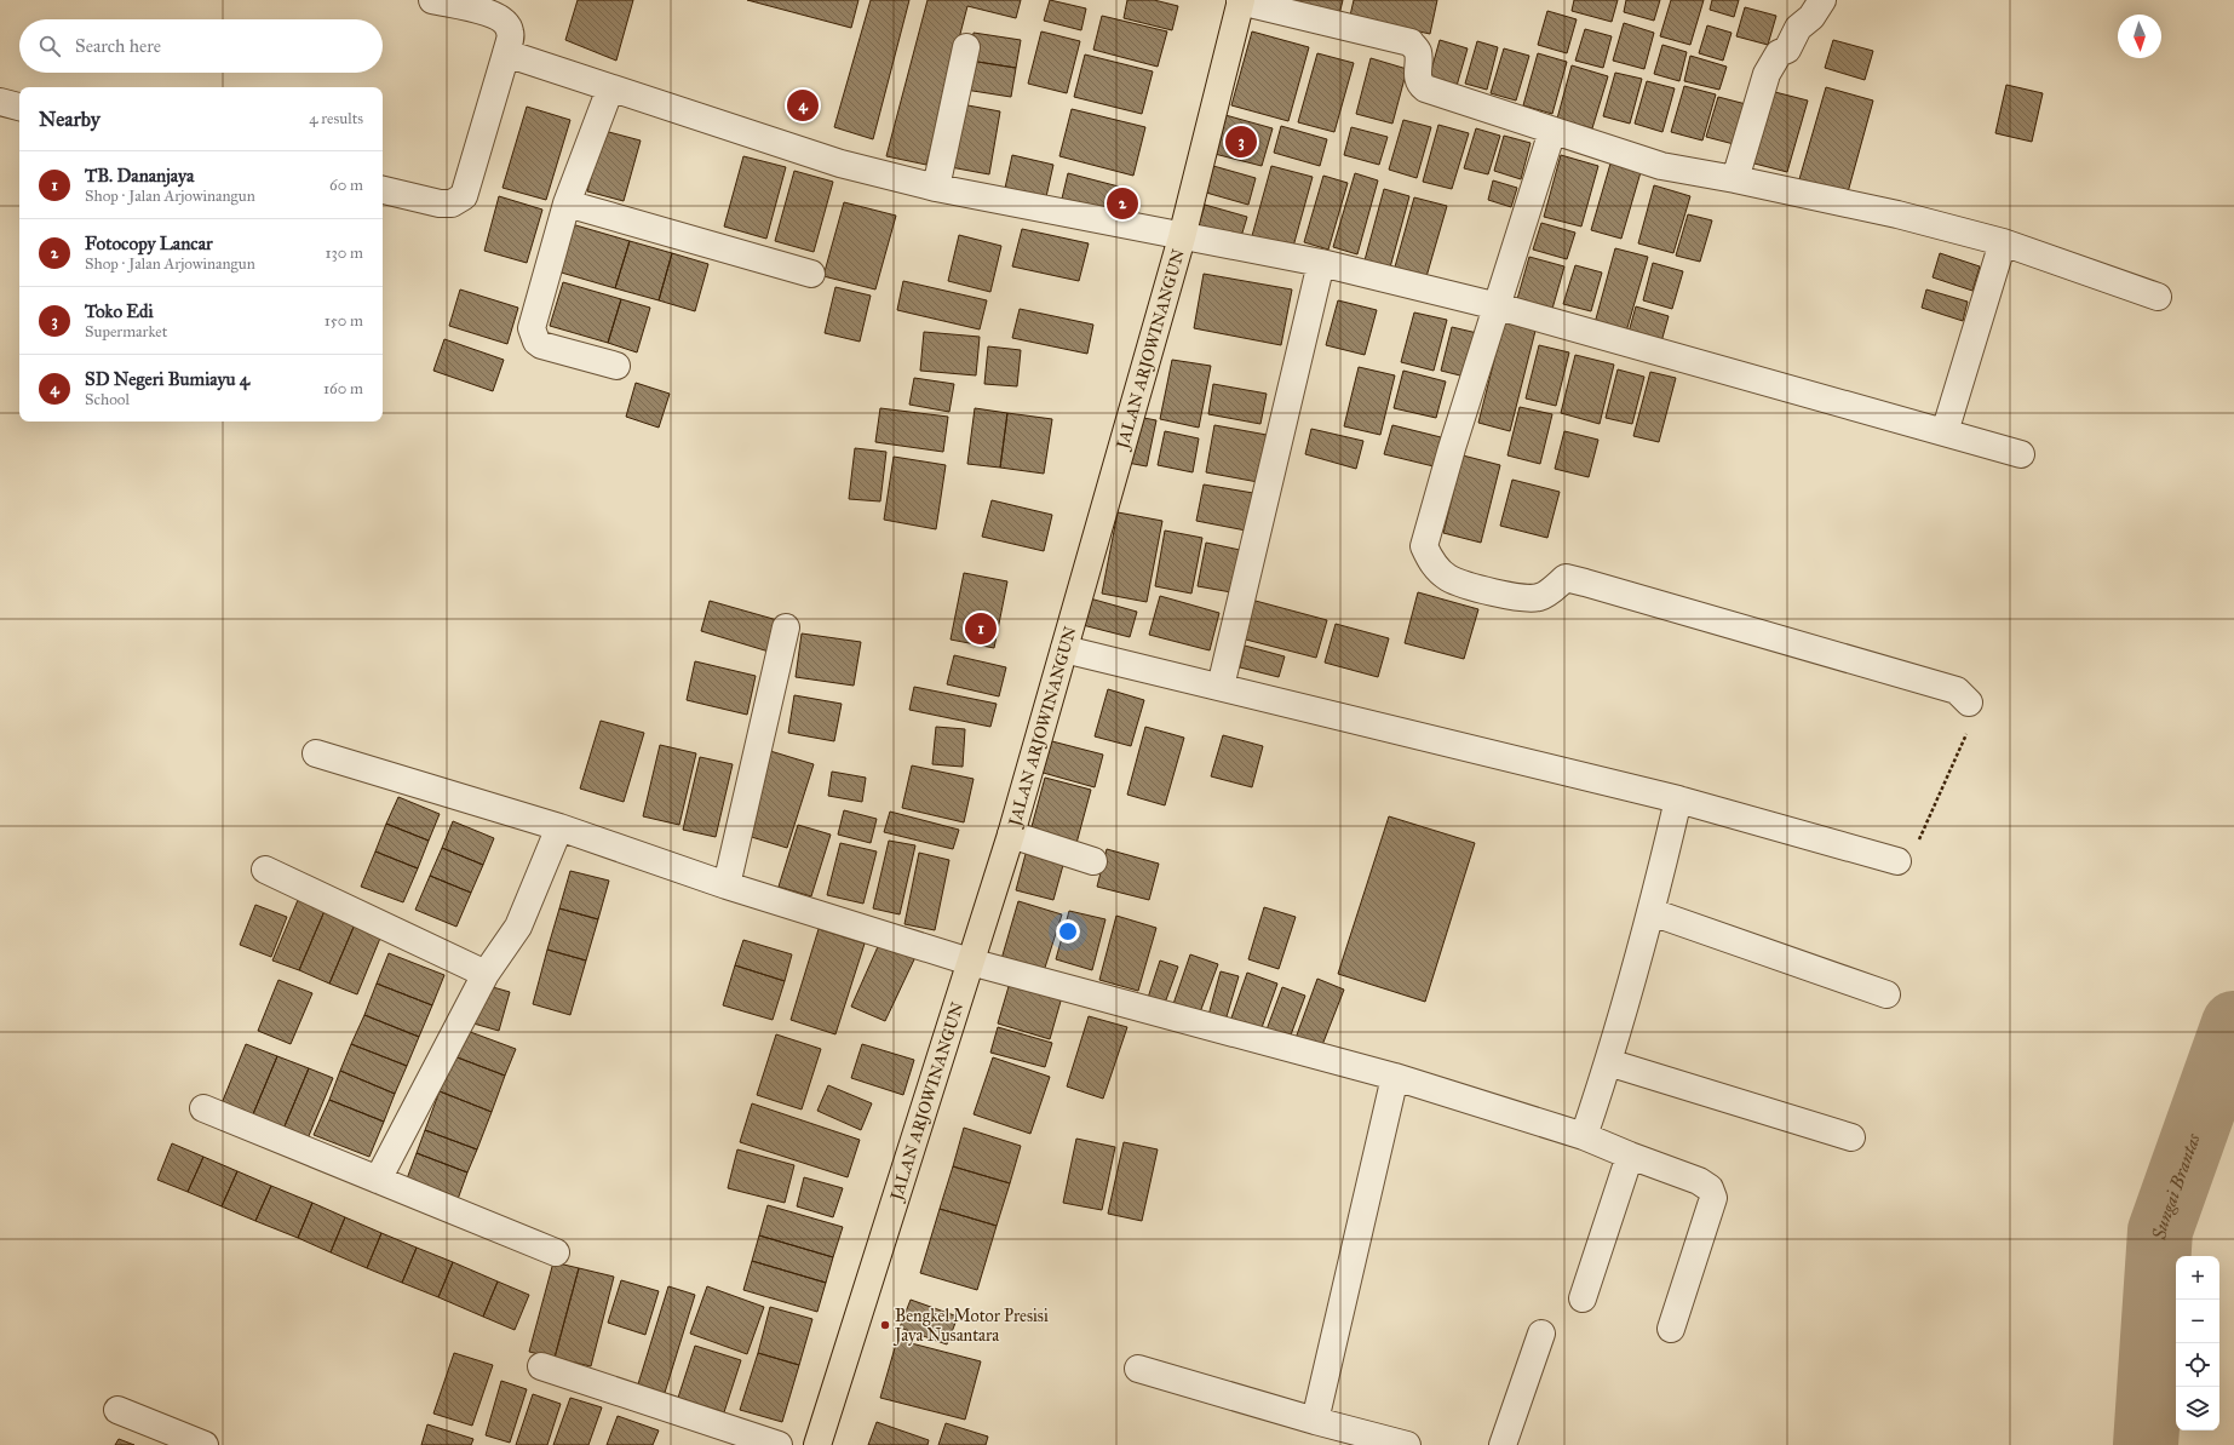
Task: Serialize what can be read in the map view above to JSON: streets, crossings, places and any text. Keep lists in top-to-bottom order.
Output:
{
  "streets": {
    "main road": ["JALAN ARJOWINANGUN"]
  },
  "water": ["Sungai Brantas"],
  "places": ["Bengkel Motor Presisi Jaya Nusantara"],
  "north": "bottom",
  "page": {
    "search": "Search here",
    "pins": [
      "4",
      "3",
      "2",
      "1"
    ],
    "heading": ["Nearby", "4 results"],
    "list": [
      {
        "mark": "1",
        "name": "TB. Dananjaya",
        "note": "Shop · Jalan Arjowinangun",
        "value": "60 m"
      },
      {
        "mark": "2",
        "name": "Fotocopy Lancar",
        "note": "Shop · Jalan Arjowinangun",
        "value": "130 m"
      },
      {
        "mark": "3",
        "name": "Toko Edi",
        "note": "Supermarket",
        "value": "150 m"
      },
      {
        "mark": "4",
        "name": "SD Negeri Bumiayu 4",
        "note": "School",
        "value": "160 m"
      }
    ],
    "map_buttons": ["+", "−"]
  }
}
